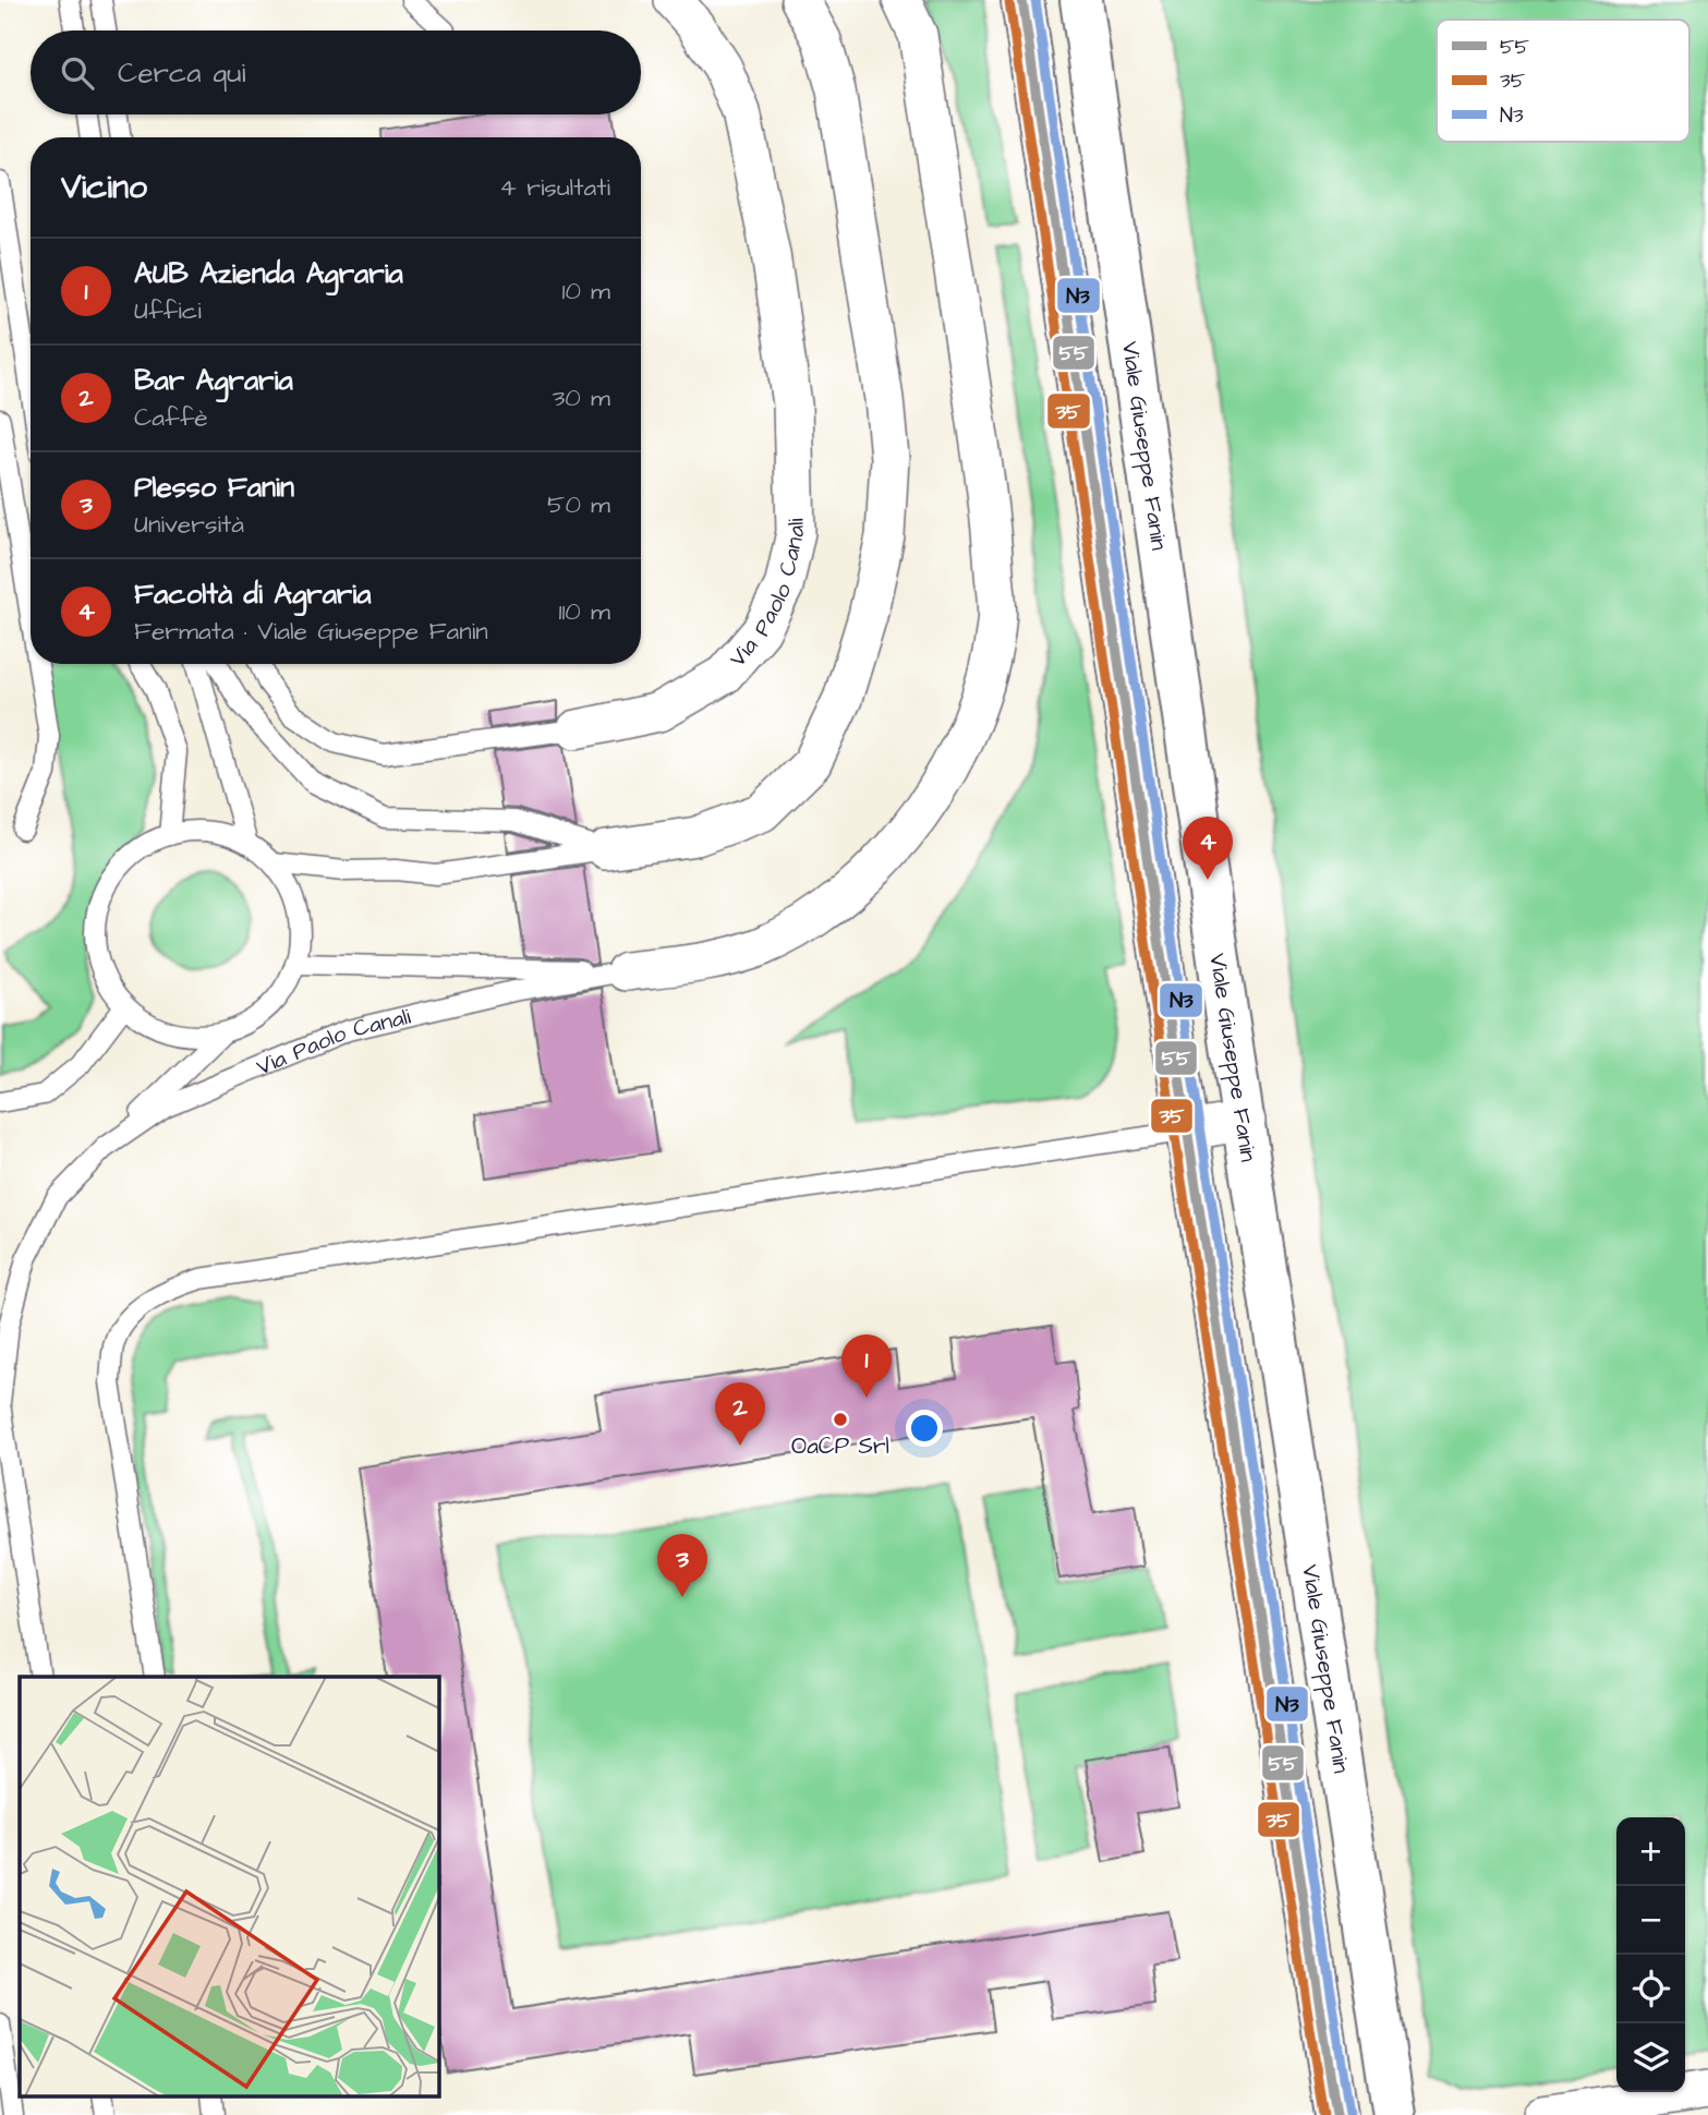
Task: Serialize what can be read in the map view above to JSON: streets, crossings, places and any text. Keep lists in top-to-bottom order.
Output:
{
  "streets": {
    "main road": ["Viale Giuseppe Fanin"],
    "street": ["Via Paolo Canali"]
  },
  "places": ["OaCP Srl"],
  "lines": ["transit line 55", "transit line N3", "transit line 35"],
  "legend": ["55", "35", "N3"],
  "page": {
    "search": "Cerca qui",
    "heading": ["Vicino", "4 risultati"],
    "list": [
      {
        "mark": "1",
        "name": "AUB Azienda Agraria",
        "note": "Uffici",
        "value": "10 m"
      },
      {
        "mark": "2",
        "name": "Bar Agraria",
        "note": "Caffè",
        "value": "30 m"
      },
      {
        "mark": "3",
        "name": "Plesso Fanin",
        "note": "Università",
        "value": "50 m"
      },
      {
        "mark": "4",
        "name": "Facoltà di Agraria",
        "note": "Fermata · Viale Giuseppe Fanin",
        "value": "110 m"
      }
    ],
    "pins": [
      "4",
      "1",
      "2",
      "3"
    ],
    "map_buttons": ["+", "−"]
  }
}
